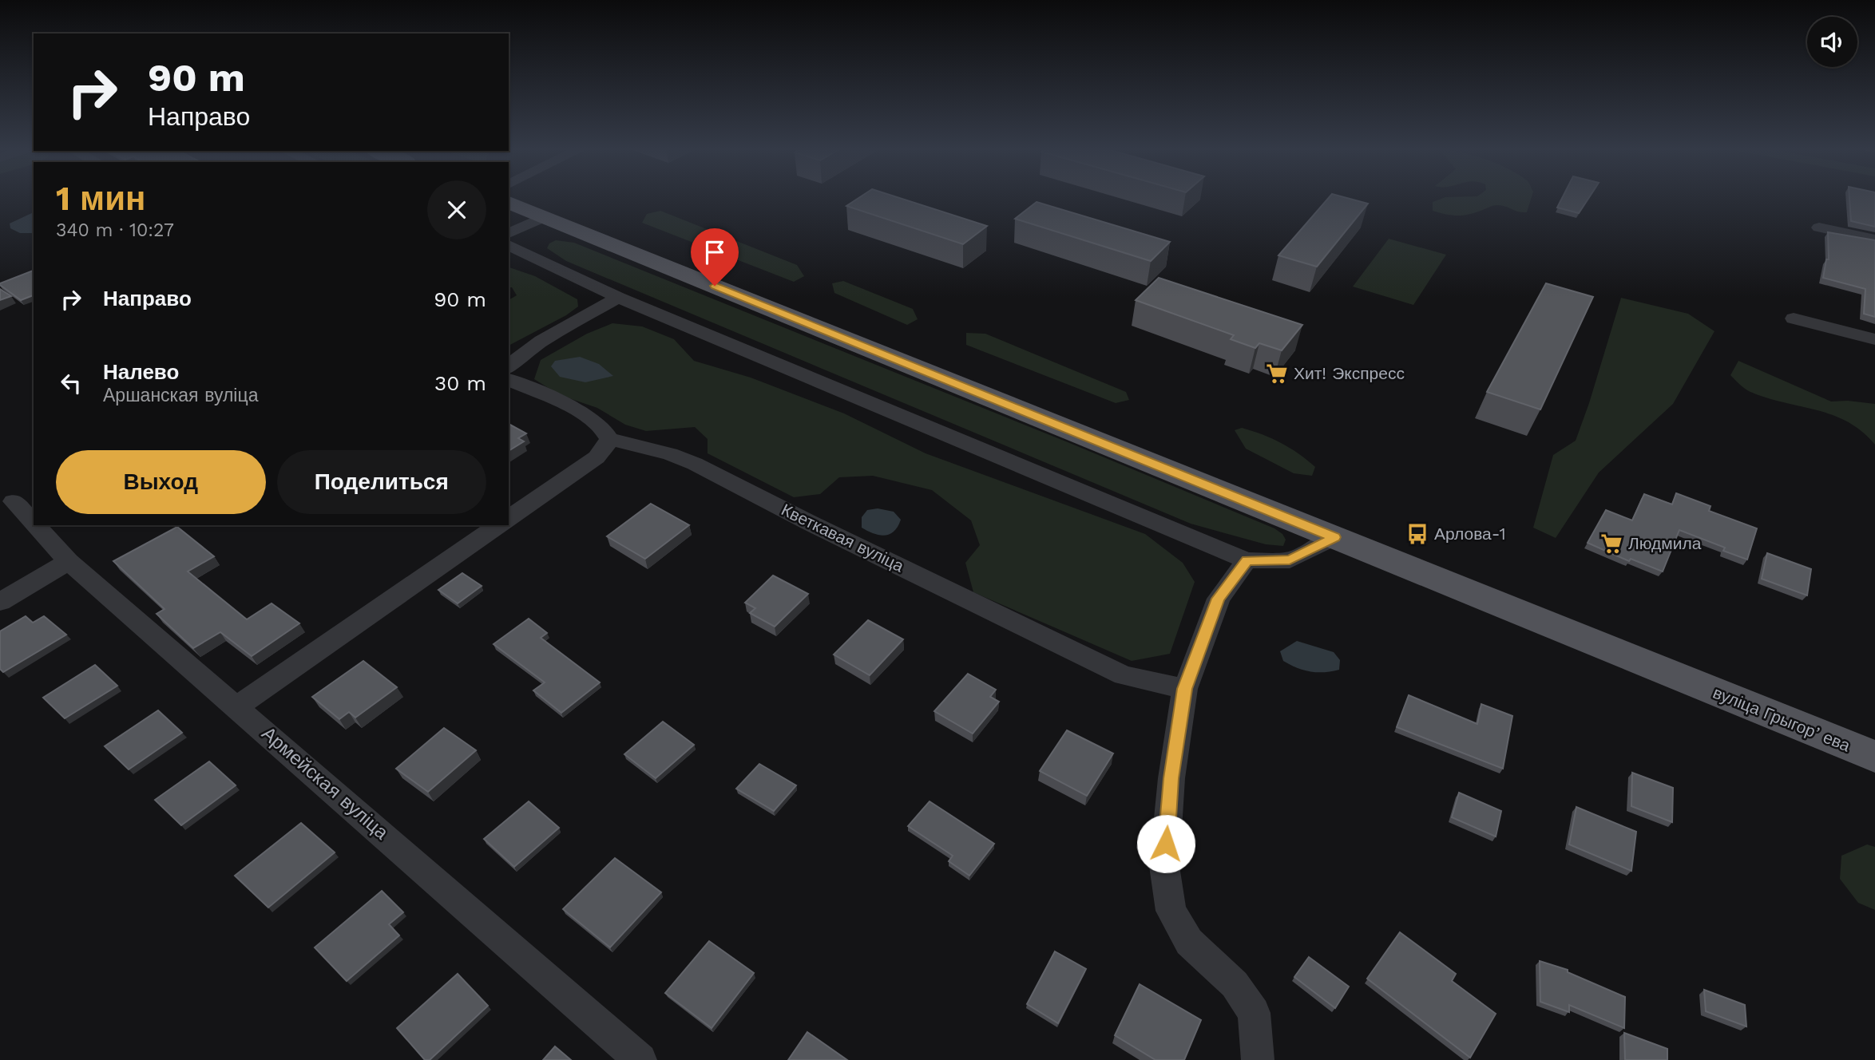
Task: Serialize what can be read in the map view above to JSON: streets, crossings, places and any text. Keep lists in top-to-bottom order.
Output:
{
  "streets": {
    "main road": ["вуліца Грыгорʼева"],
    "street": ["Кветкавая вуліца", "Армейская вуліца"]
  },
  "places": {
    "supermarket": ["Хит! Экспресс", "Людмила"],
    "bus stop": ["Арлова-1"]
  },
  "page": {
    "turn": ["90 m", "Направо"],
    "heading": ["1 мин", "340 m · 10:27"],
    "list": [
      {
        "name": "Направо",
        "value": "90 m"
      },
      {
        "name": "Налево",
        "note": "Аршанская вуліца",
        "value": "30 m"
      }
    ],
    "buttons": ["Выход", "Поделиться"]
  }
}
